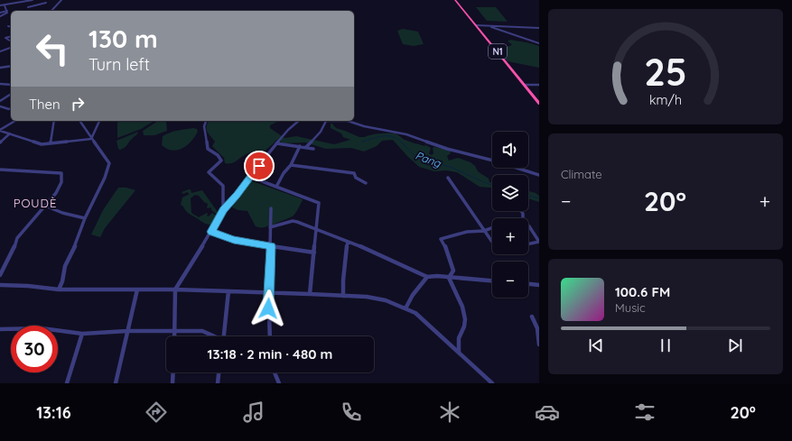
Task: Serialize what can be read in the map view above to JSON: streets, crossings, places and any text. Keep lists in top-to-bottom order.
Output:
{
  "streets": {
    "highway": ["N1"]
  },
  "districts": ["POUDÈ"],
  "water": ["Pang"],
  "page": {
    "turn": ["130 m", "Turn left"],
    "then": "Then",
    "map_buttons": ["+", "−"],
    "tile": "Climate",
    "heat": ["−", "20°", "+"],
    "song": ["100.6 FM", "Music"],
    "limit": "30",
    "trip": "13:18 · 2 min · 480 m",
    "tabs": ["13:16", "20°"],
    "gauge": ["25", "km/h"]
  }
}
